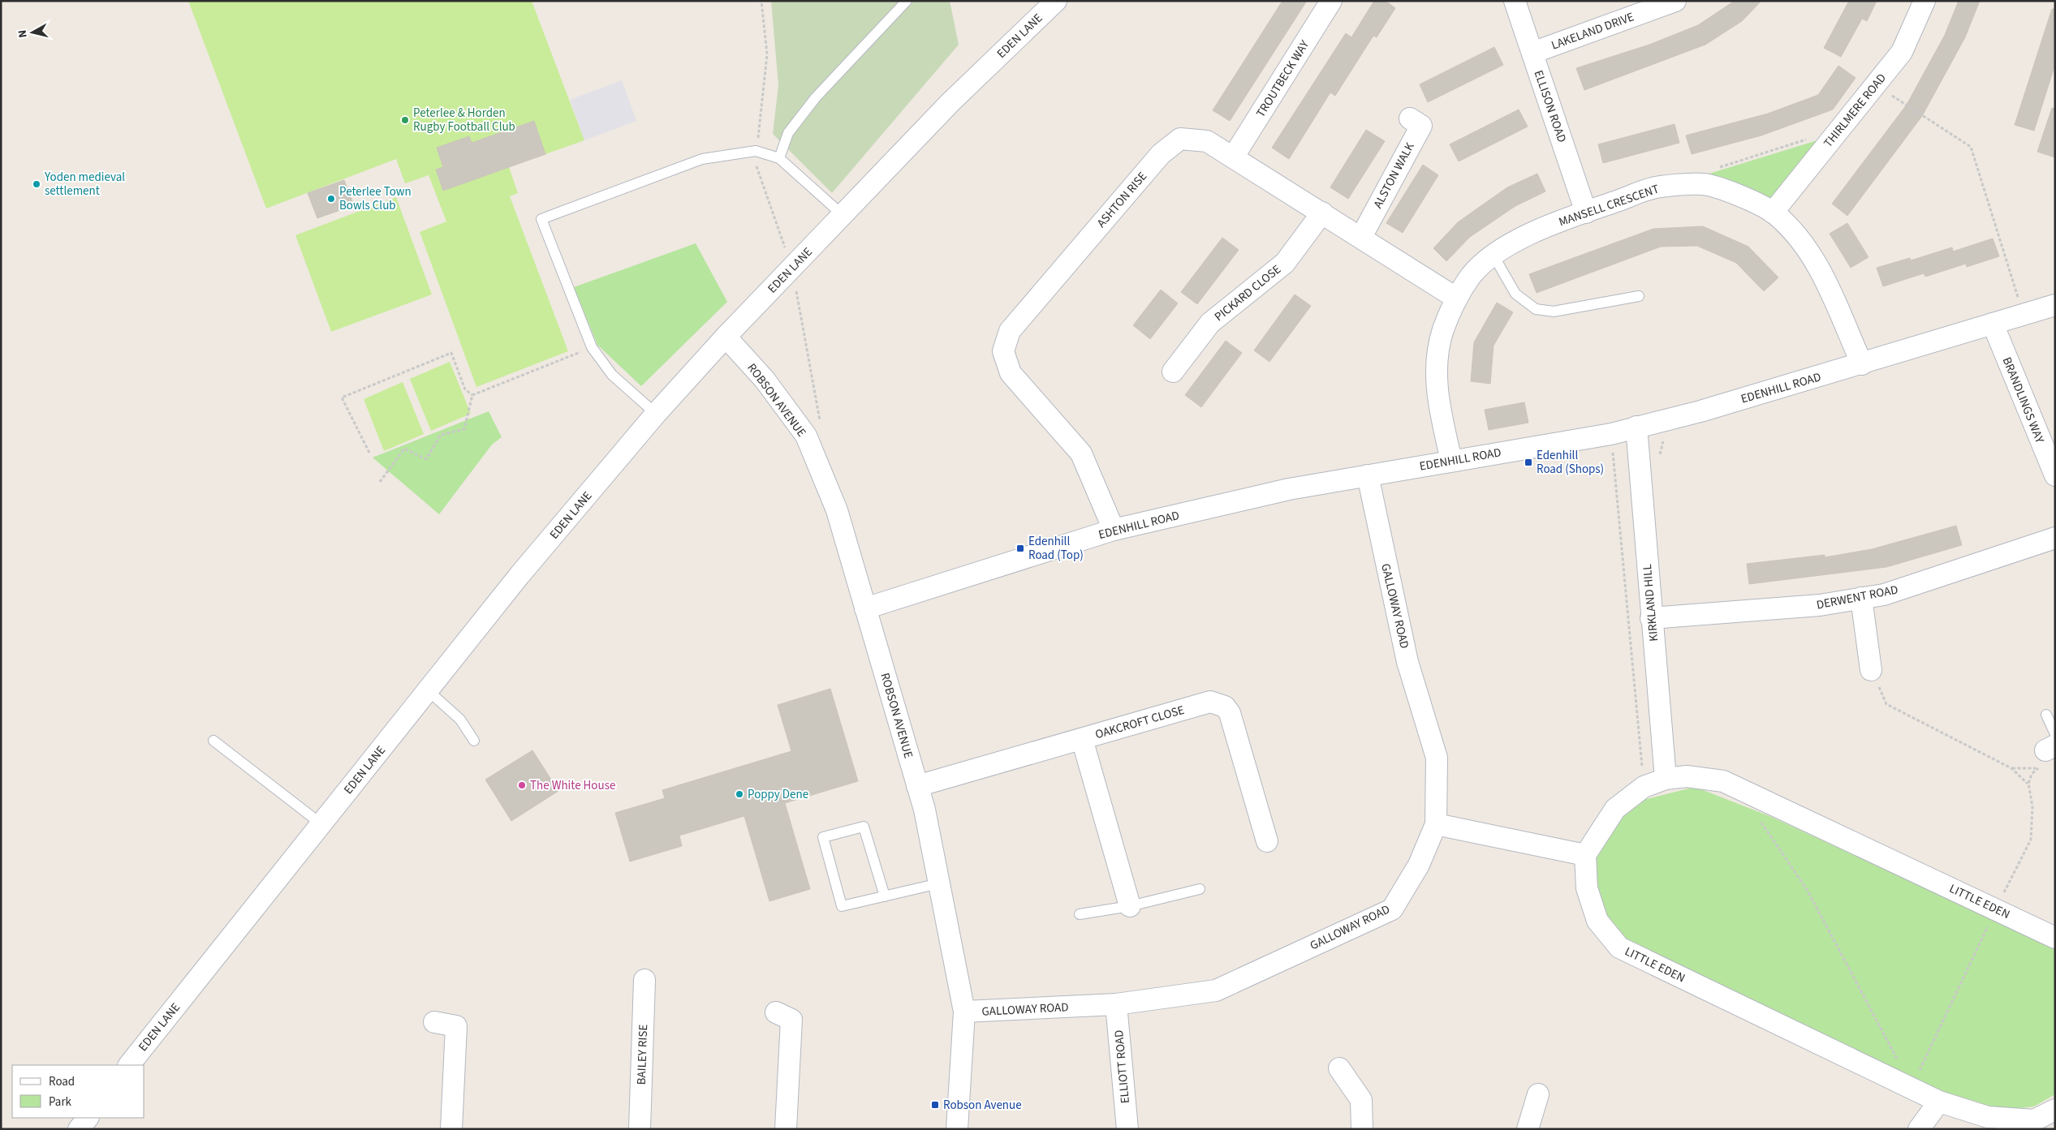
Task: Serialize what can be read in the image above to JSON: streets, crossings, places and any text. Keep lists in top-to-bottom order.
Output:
{
  "streets": {
    "street": [
      "LAKELAND DRIVE",
      "EDEN LANE",
      "TROUTBECK WAY",
      "ELLISON ROAD",
      "THIRLMERE ROAD",
      "ALSTON WALK",
      "ASHTON RISE",
      "MANSELL CRESCENT",
      "PICKARD CLOSE",
      "EDENHILL ROAD",
      "ROBSON AVENUE",
      "BRANDLINGS WAY",
      "DERWENT ROAD",
      "KIRKLAND HILL",
      "GALLOWAY ROAD",
      "OAKCROFT CLOSE",
      "LITTLE EDEN",
      "BAILEY RISE",
      "ELLIOTT ROAD"
    ]
  },
  "crossings": [
    ["LAKELAND DRIVE", "ELLISON ROAD"],
    ["EDEN LANE", "ROBSON AVENUE"],
    ["TROUTBECK WAY", "ASHTON RISE"],
    ["ELLISON ROAD", "MANSELL CRESCENT"],
    ["THIRLMERE ROAD", "MANSELL CRESCENT"],
    ["ALSTON WALK", "ASHTON RISE"],
    ["ASHTON RISE", "MANSELL CRESCENT"],
    ["ASHTON RISE", "PICKARD CLOSE"],
    ["ASHTON RISE", "EDENHILL ROAD"],
    ["MANSELL CRESCENT", "EDENHILL ROAD"],
    ["EDENHILL ROAD", "ROBSON AVENUE"],
    ["EDENHILL ROAD", "BRANDLINGS WAY"],
    ["EDENHILL ROAD", "KIRKLAND HILL"],
    ["EDENHILL ROAD", "GALLOWAY ROAD"],
    ["ROBSON AVENUE", "GALLOWAY ROAD"],
    ["ROBSON AVENUE", "OAKCROFT CLOSE"],
    ["DERWENT ROAD", "KIRKLAND HILL"],
    ["KIRKLAND HILL", "LITTLE EDEN"],
    ["GALLOWAY ROAD", "ELLIOTT ROAD"]
  ],
  "places": {
    "other": [
      "Peterlee & Horden Rugby Football Club",
      "Yoden medieval settlement",
      "Peterlee Town Bowls Club",
      "The White House",
      "Poppy Dene"
    ],
    "transit": ["Edenhill Road (Shops)", "Edenhill Road (Top)", "Robson Avenue"]
  },
  "legend": ["Road", "Park"],
  "north": "left"
}
